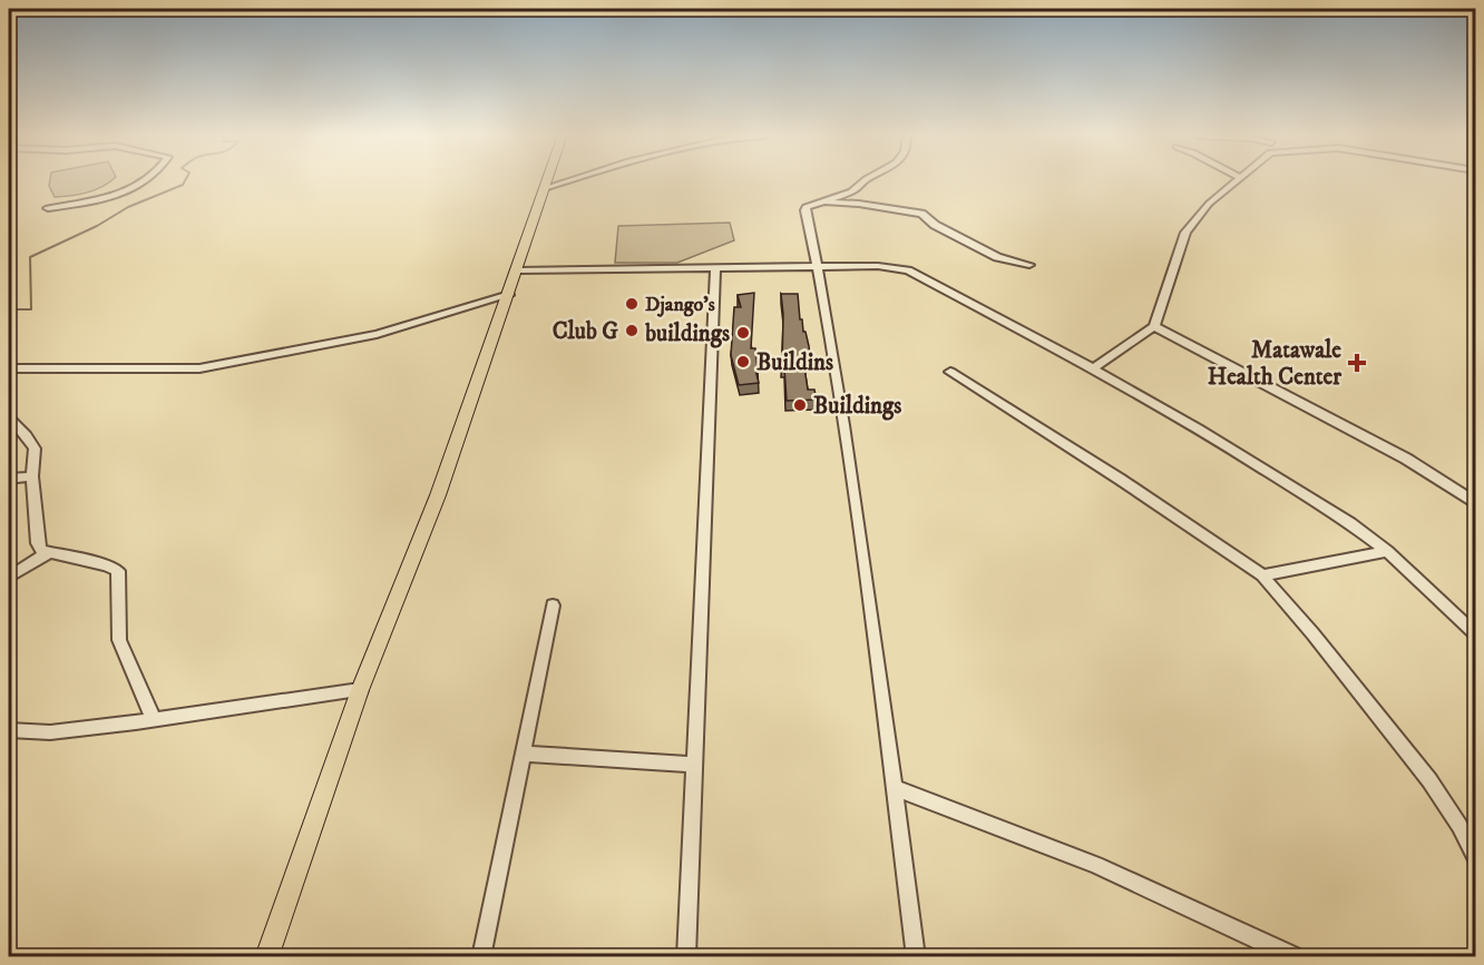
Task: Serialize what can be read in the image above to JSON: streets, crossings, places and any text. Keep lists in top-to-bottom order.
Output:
{
  "places": {
    "other": [
      "Django's",
      "Club G",
      "buildings",
      "Buildins",
      "Buildings"
    ],
    "health": ["Matawale Health Center"]
  }
}
